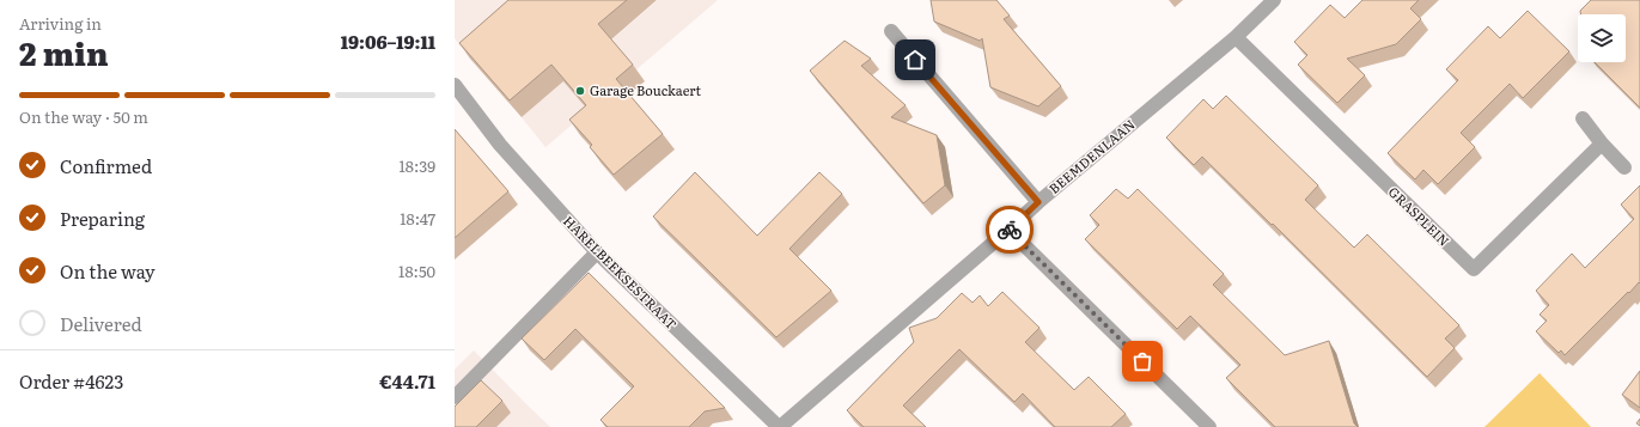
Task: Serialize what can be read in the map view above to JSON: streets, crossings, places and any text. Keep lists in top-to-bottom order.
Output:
{
  "streets": {
    "street": ["BEEMDENLAAN", "GRASPLEIN", "HARELBEEKSESTRAAT"]
  },
  "crossings": [
    ["BEEMDENLAAN", "GRASPLEIN"],
    ["BEEMDENLAAN", "HARELBEEKSESTRAAT"]
  ],
  "places": ["Garage Bouckaert"],
  "page": {
    "heading": ["2 min", "Arriving in", "19:06–19:11"],
    "panel": ["Order #4623", "€44.71"],
    "bar": "On the way · 50 m",
    "list": [
      ["Confirmed", "18:39"],
      ["Preparing", "18:47"],
      ["On the way", "18:50"],
      "Delivered"
    ]
  }
}
